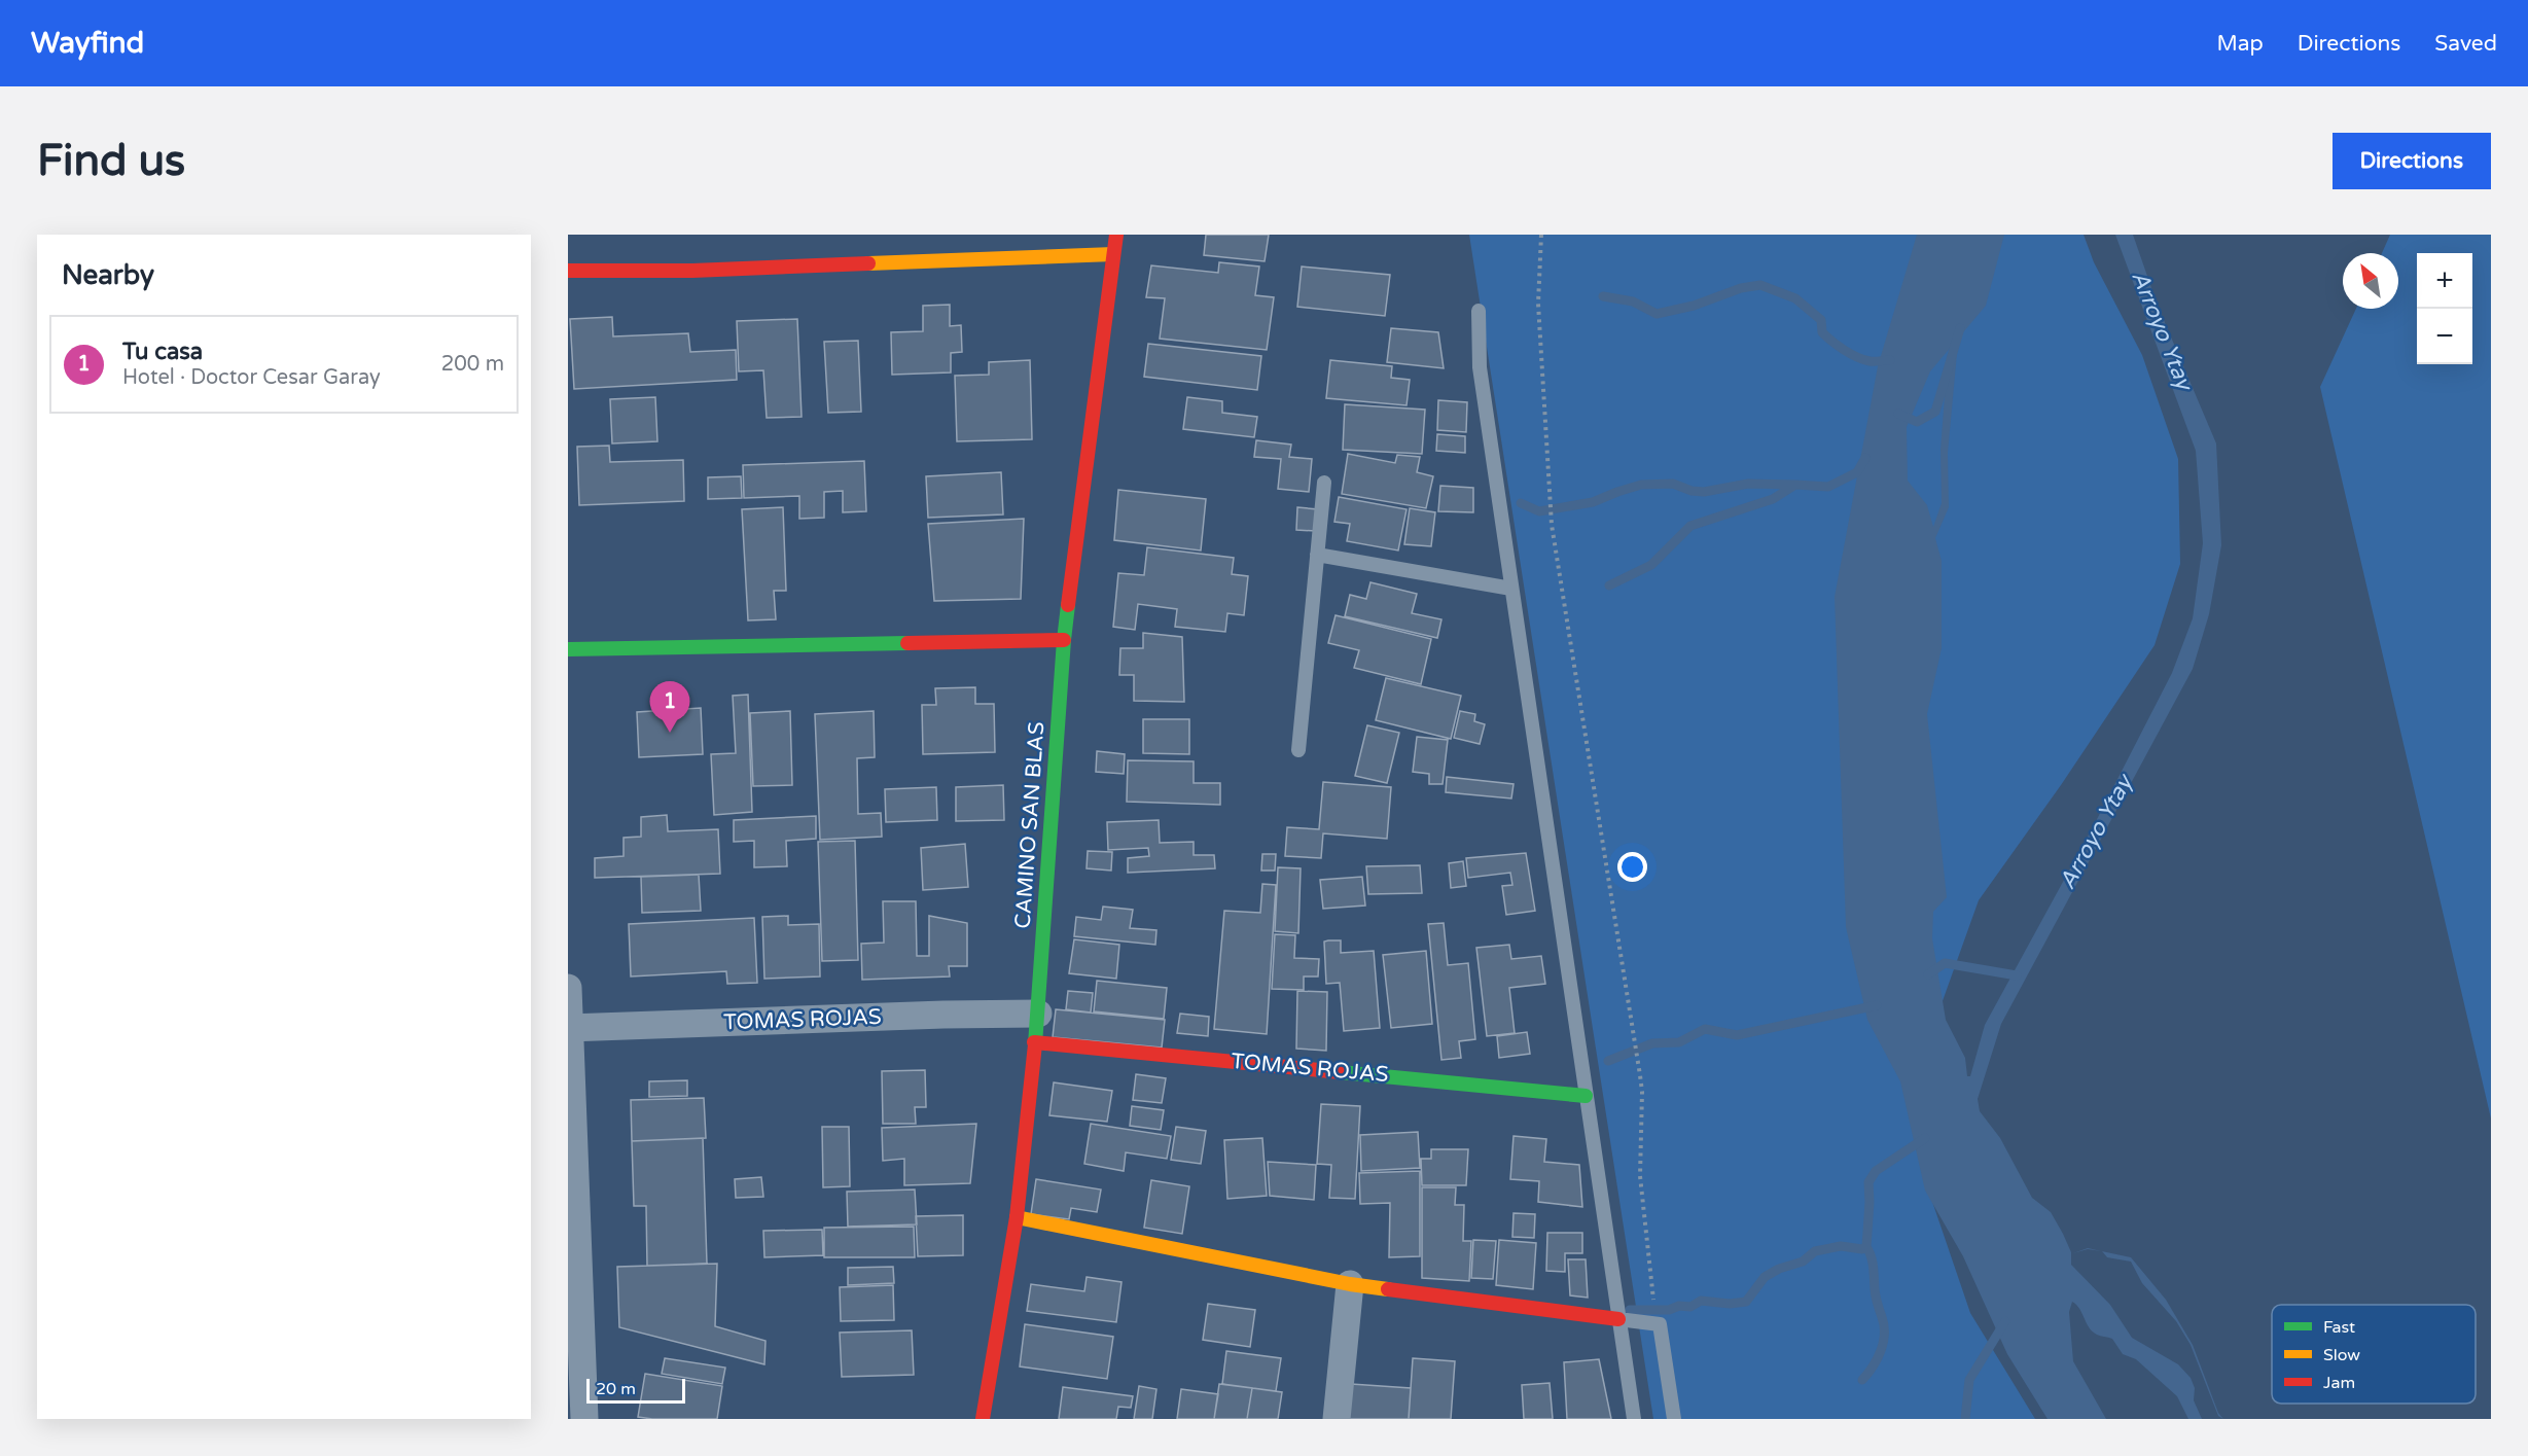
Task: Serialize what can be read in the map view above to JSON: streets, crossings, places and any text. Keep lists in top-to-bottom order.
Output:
{
  "streets": {
    "street": ["CAMINO SAN BLAS", "TOMAS ROJAS"]
  },
  "crossings": [
    ["CAMINO SAN BLAS", "TOMAS ROJAS"]
  ],
  "water": ["Arroyo Ytay"],
  "legend": ["Fast", "Slow", "Jam"],
  "scale_bar": "20 m",
  "north": "top left",
  "page": {
    "header": "Wayfind",
    "nav": ["Map", "Directions", "Saved"],
    "buttons": "Directions",
    "title": "Find us",
    "heading": "Nearby",
    "map_buttons": ["+", "−"],
    "list": [
      {
        "mark": "1",
        "name": "Tu casa",
        "note": "Hotel · Doctor Cesar Garay",
        "value": "200 m"
      }
    ],
    "pins": "1",
    "scale": "20 m"
  }
}
